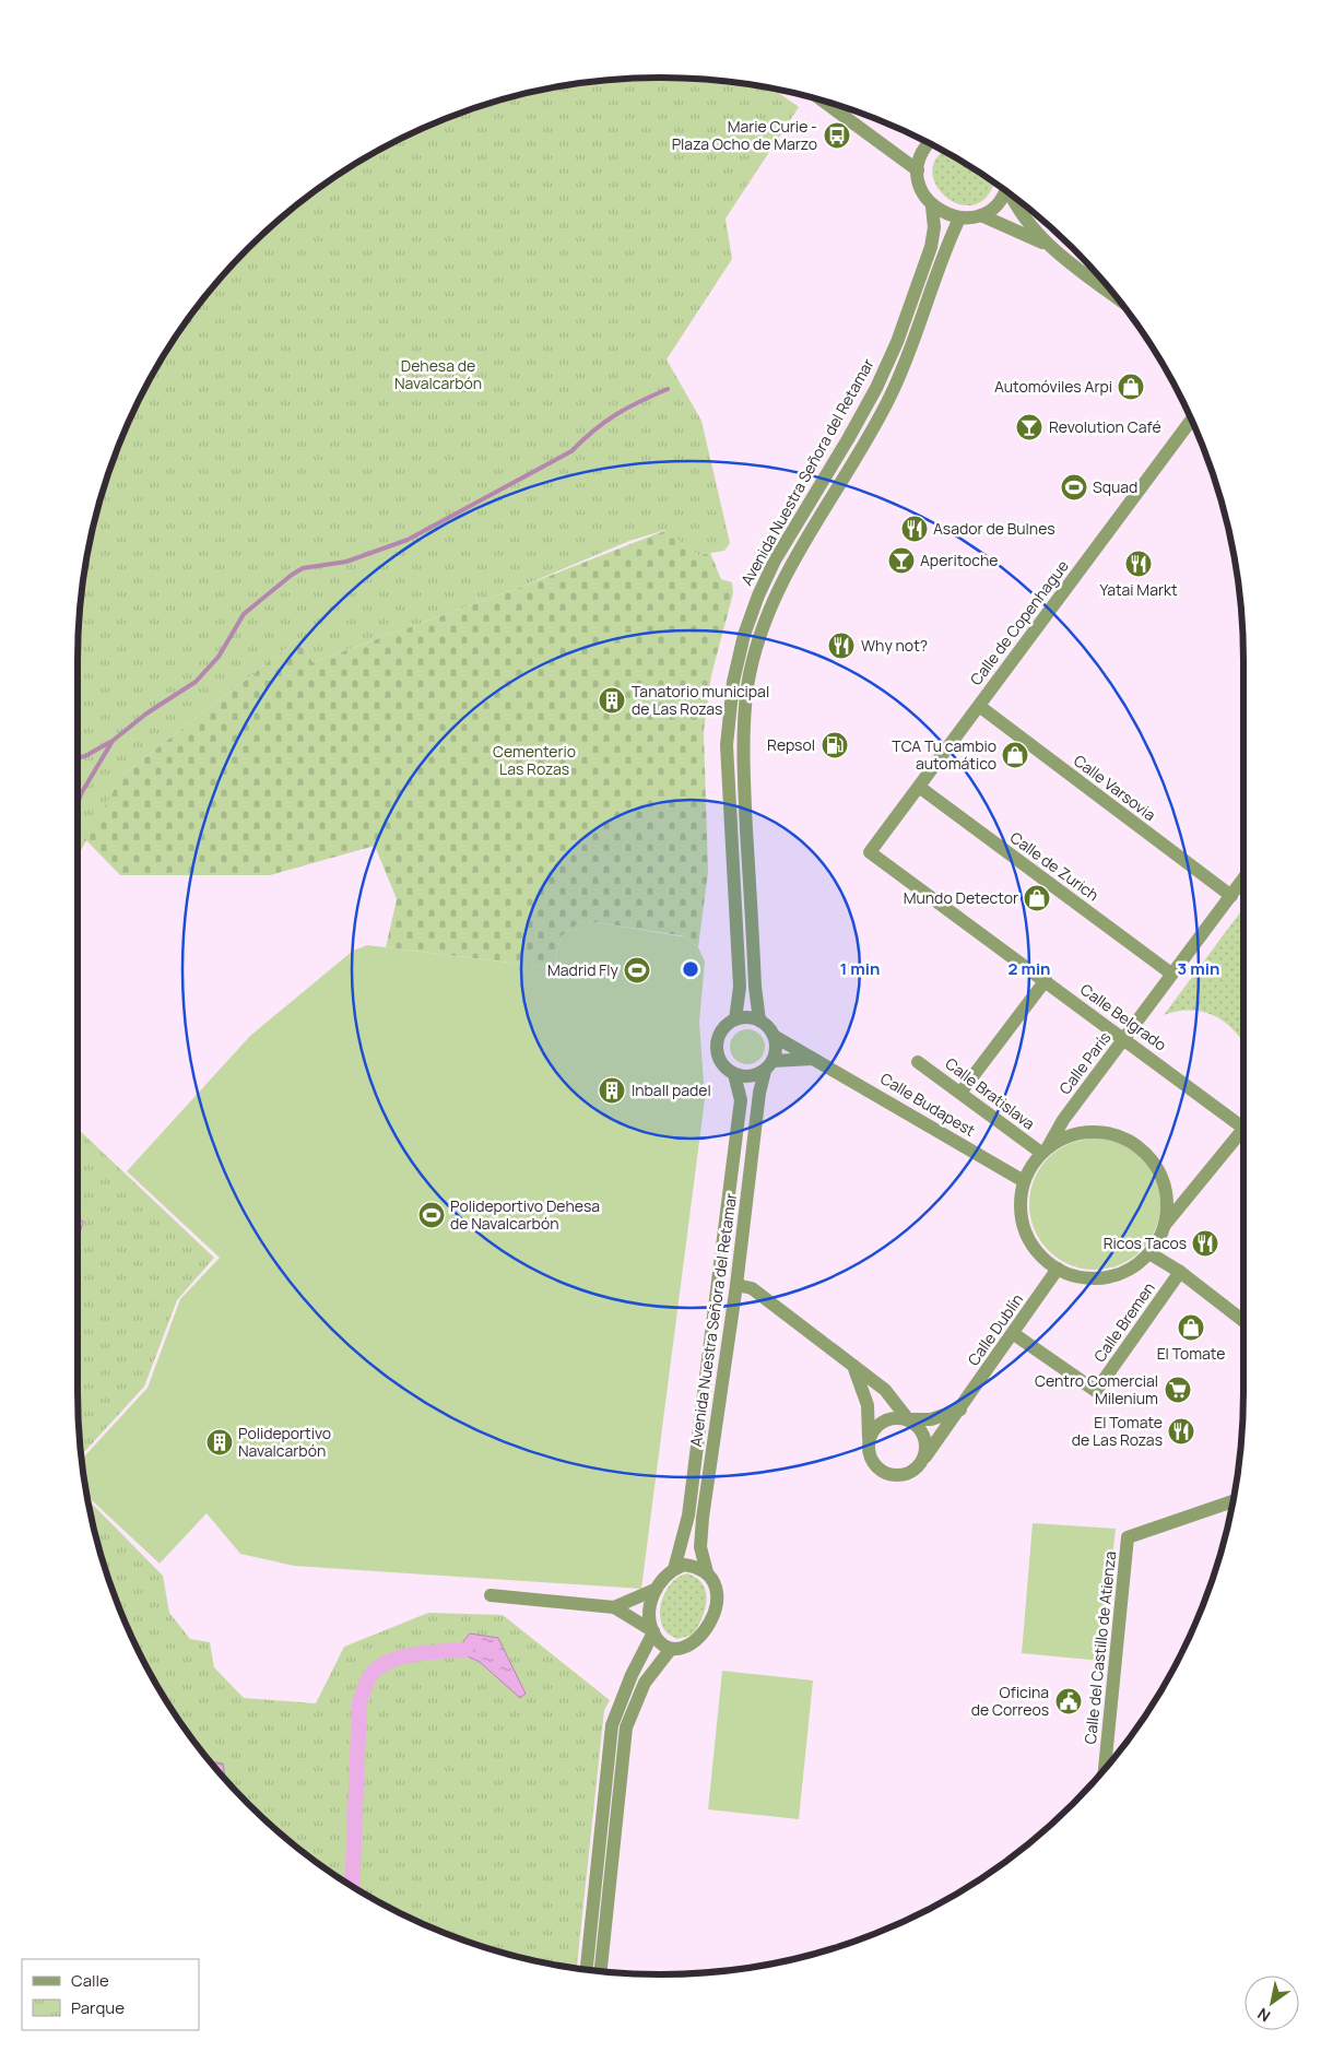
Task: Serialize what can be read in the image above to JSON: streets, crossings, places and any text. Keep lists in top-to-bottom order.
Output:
{
  "streets": {
    "street": [
      "Avenida Nuestra Señora del Retamar",
      "Calle de Copenhague",
      "Calle Varsovia",
      "Calle de Zurich",
      "Calle Belgrado",
      "Calle París",
      "Calle Bratislava",
      "Calle Budapest",
      "Calle Bremen",
      "Calle Dublín",
      "Calle del Castillo de Atienza"
    ]
  },
  "crossings": [
    ["Avenida Nuestra Señora del Retamar", "Calle Budapest"],
    ["Calle de Copenhague", "Calle Varsovia"],
    ["Calle de Copenhague", "Calle de Zurich"],
    ["Calle de Copenhague", "Calle Belgrado"],
    ["Calle Varsovia", "Calle París"],
    ["Calle de Zurich", "Calle París"],
    ["Calle Belgrado", "Calle París"],
    ["Calle París", "Calle Bratislava"],
    ["Calle París", "Calle Budapest"],
    ["Calle París", "Calle Dublín"],
    ["Calle Bratislava", "Calle Budapest"],
    ["Calle Bratislava", "Calle Dublín"],
    ["Calle Budapest", "Calle Dublín"],
    ["Calle Bremen", "Calle Dublín"]
  ],
  "parks": ["Dehesa de Navalcarbón", "Cementerio Las Rozas"],
  "places": {
    "bus stop": ["Marie Curie - Plaza Ocho de Marzo"],
    "shop": [
      "Automóviles Arpi",
      "TCA Tu cambio automático",
      "Mundo Detector",
      "El Tomate"
    ],
    "bar": ["Revolution Café", "Aperitoche"],
    "sports": ["Squad", "Madrid Fly", "Polideportivo Dehesa de Navalcarbón"],
    "restaurant": [
      "Asador de Bulnes",
      "Yatai Markt",
      "Why not?",
      "Ricos Tacos",
      "El Tomate de Las Rozas"
    ],
    "building": ["Tanatorio municipal de Las Rozas", "Inball padel", "Polideportivo Navalcarbón"],
    "fuel station": ["Repsol"],
    "supermarket": ["Centro Comercial Milenium"],
    "public building": ["Oficina de Correos"]
  },
  "legend": ["Calle", "Parque"],
  "north": "bottom left",
  "rings": ["1 min", "2 min", "3 min"]
}
